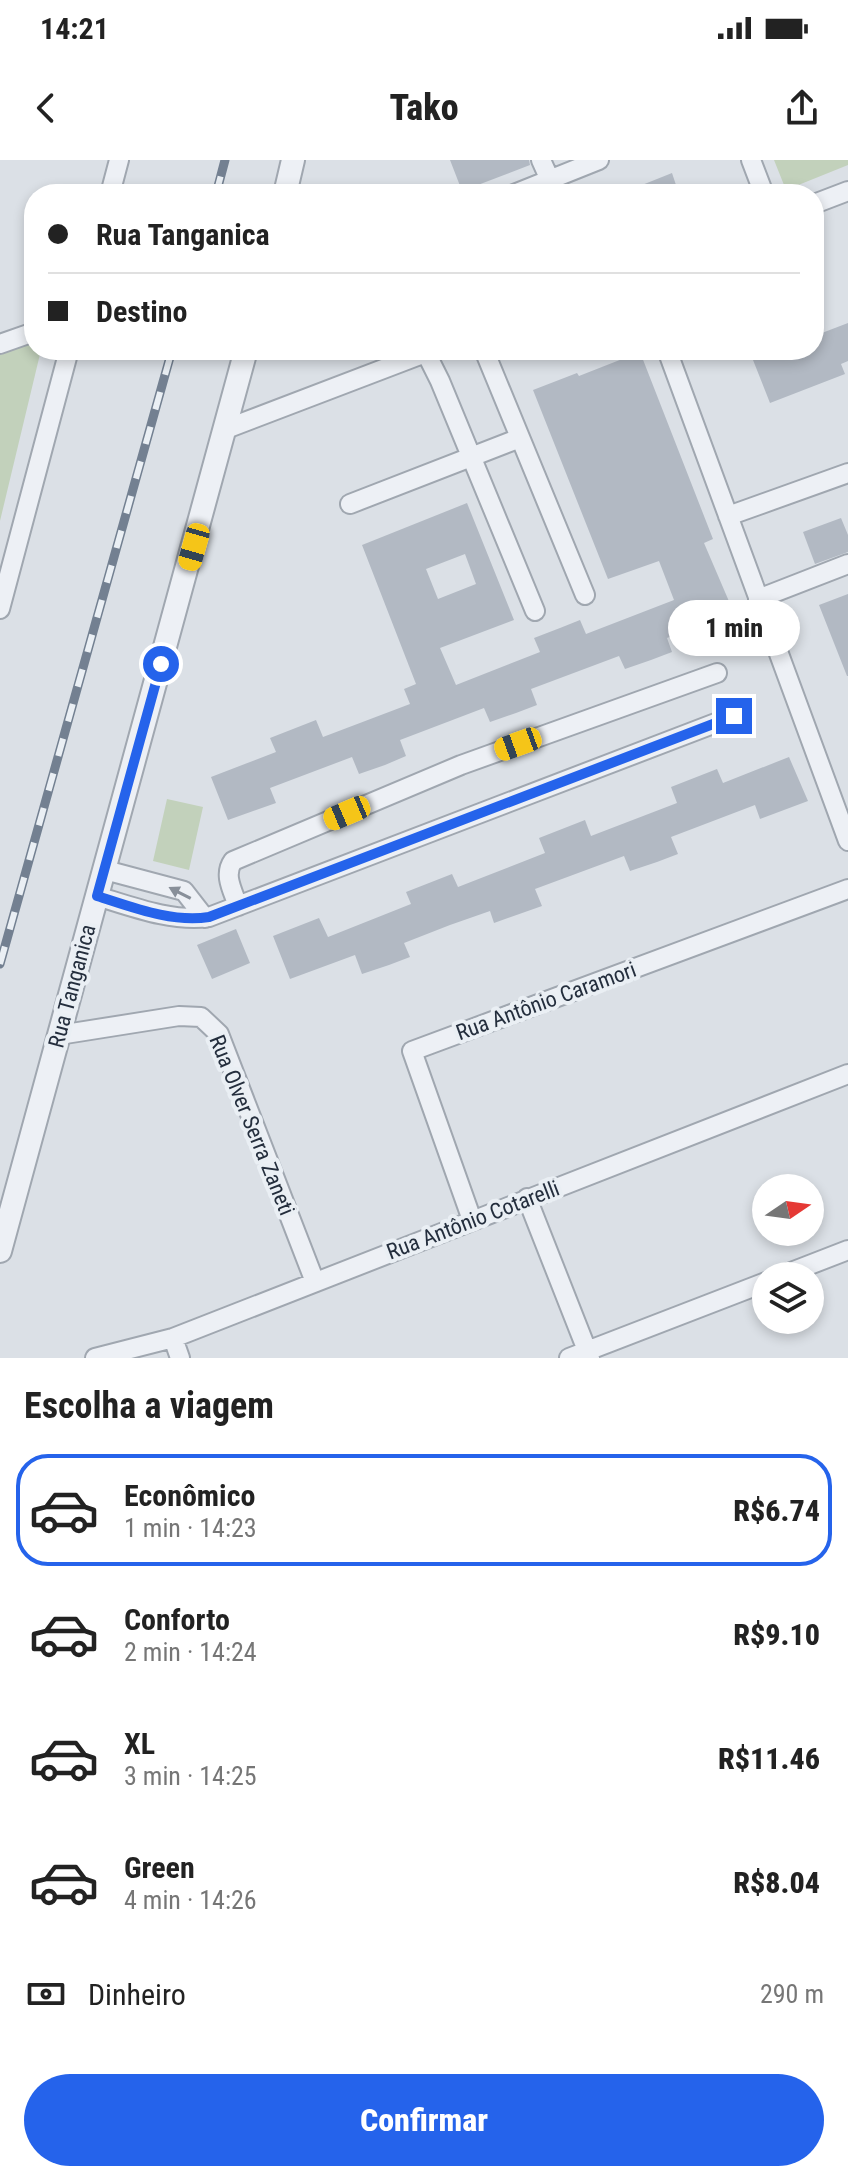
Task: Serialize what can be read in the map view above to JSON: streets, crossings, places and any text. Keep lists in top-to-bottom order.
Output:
{
  "streets": {
    "street": [
      "Rua Tanganica",
      "Rua Antônio Caramori",
      "Rua Olver Serra Zaneti",
      "Rua Antônio Cotarelli"
    ]
  },
  "crossings": [
    ["Rua Tanganica", "Rua Olver Serra Zaneti"],
    ["Rua Antônio Caramori", "Rua Antônio Cotarelli"],
    ["Rua Olver Serra Zaneti", "Rua Antônio Cotarelli"]
  ],
  "north": "right",
  "page": {
    "status": "14:21",
    "header": "Tako",
    "banner": ["Rua Tanganica", "Destino"],
    "bubble": "1 min",
    "heading": "Escolha a viagem",
    "list": [
      {
        "name": "Econômico",
        "note": "1 min · 14:23",
        "value": "R$6.74"
      },
      {
        "name": "Conforto",
        "note": "2 min · 14:24",
        "value": "R$9.10"
      },
      {
        "name": "XL",
        "note": "3 min · 14:25",
        "value": "R$11.46"
      },
      {
        "name": "Green",
        "note": "4 min · 14:26",
        "value": "R$8.04"
      }
    ],
    "pay": ["Dinheiro", "290 m"],
    "buttons": "Confirmar"
  }
}
